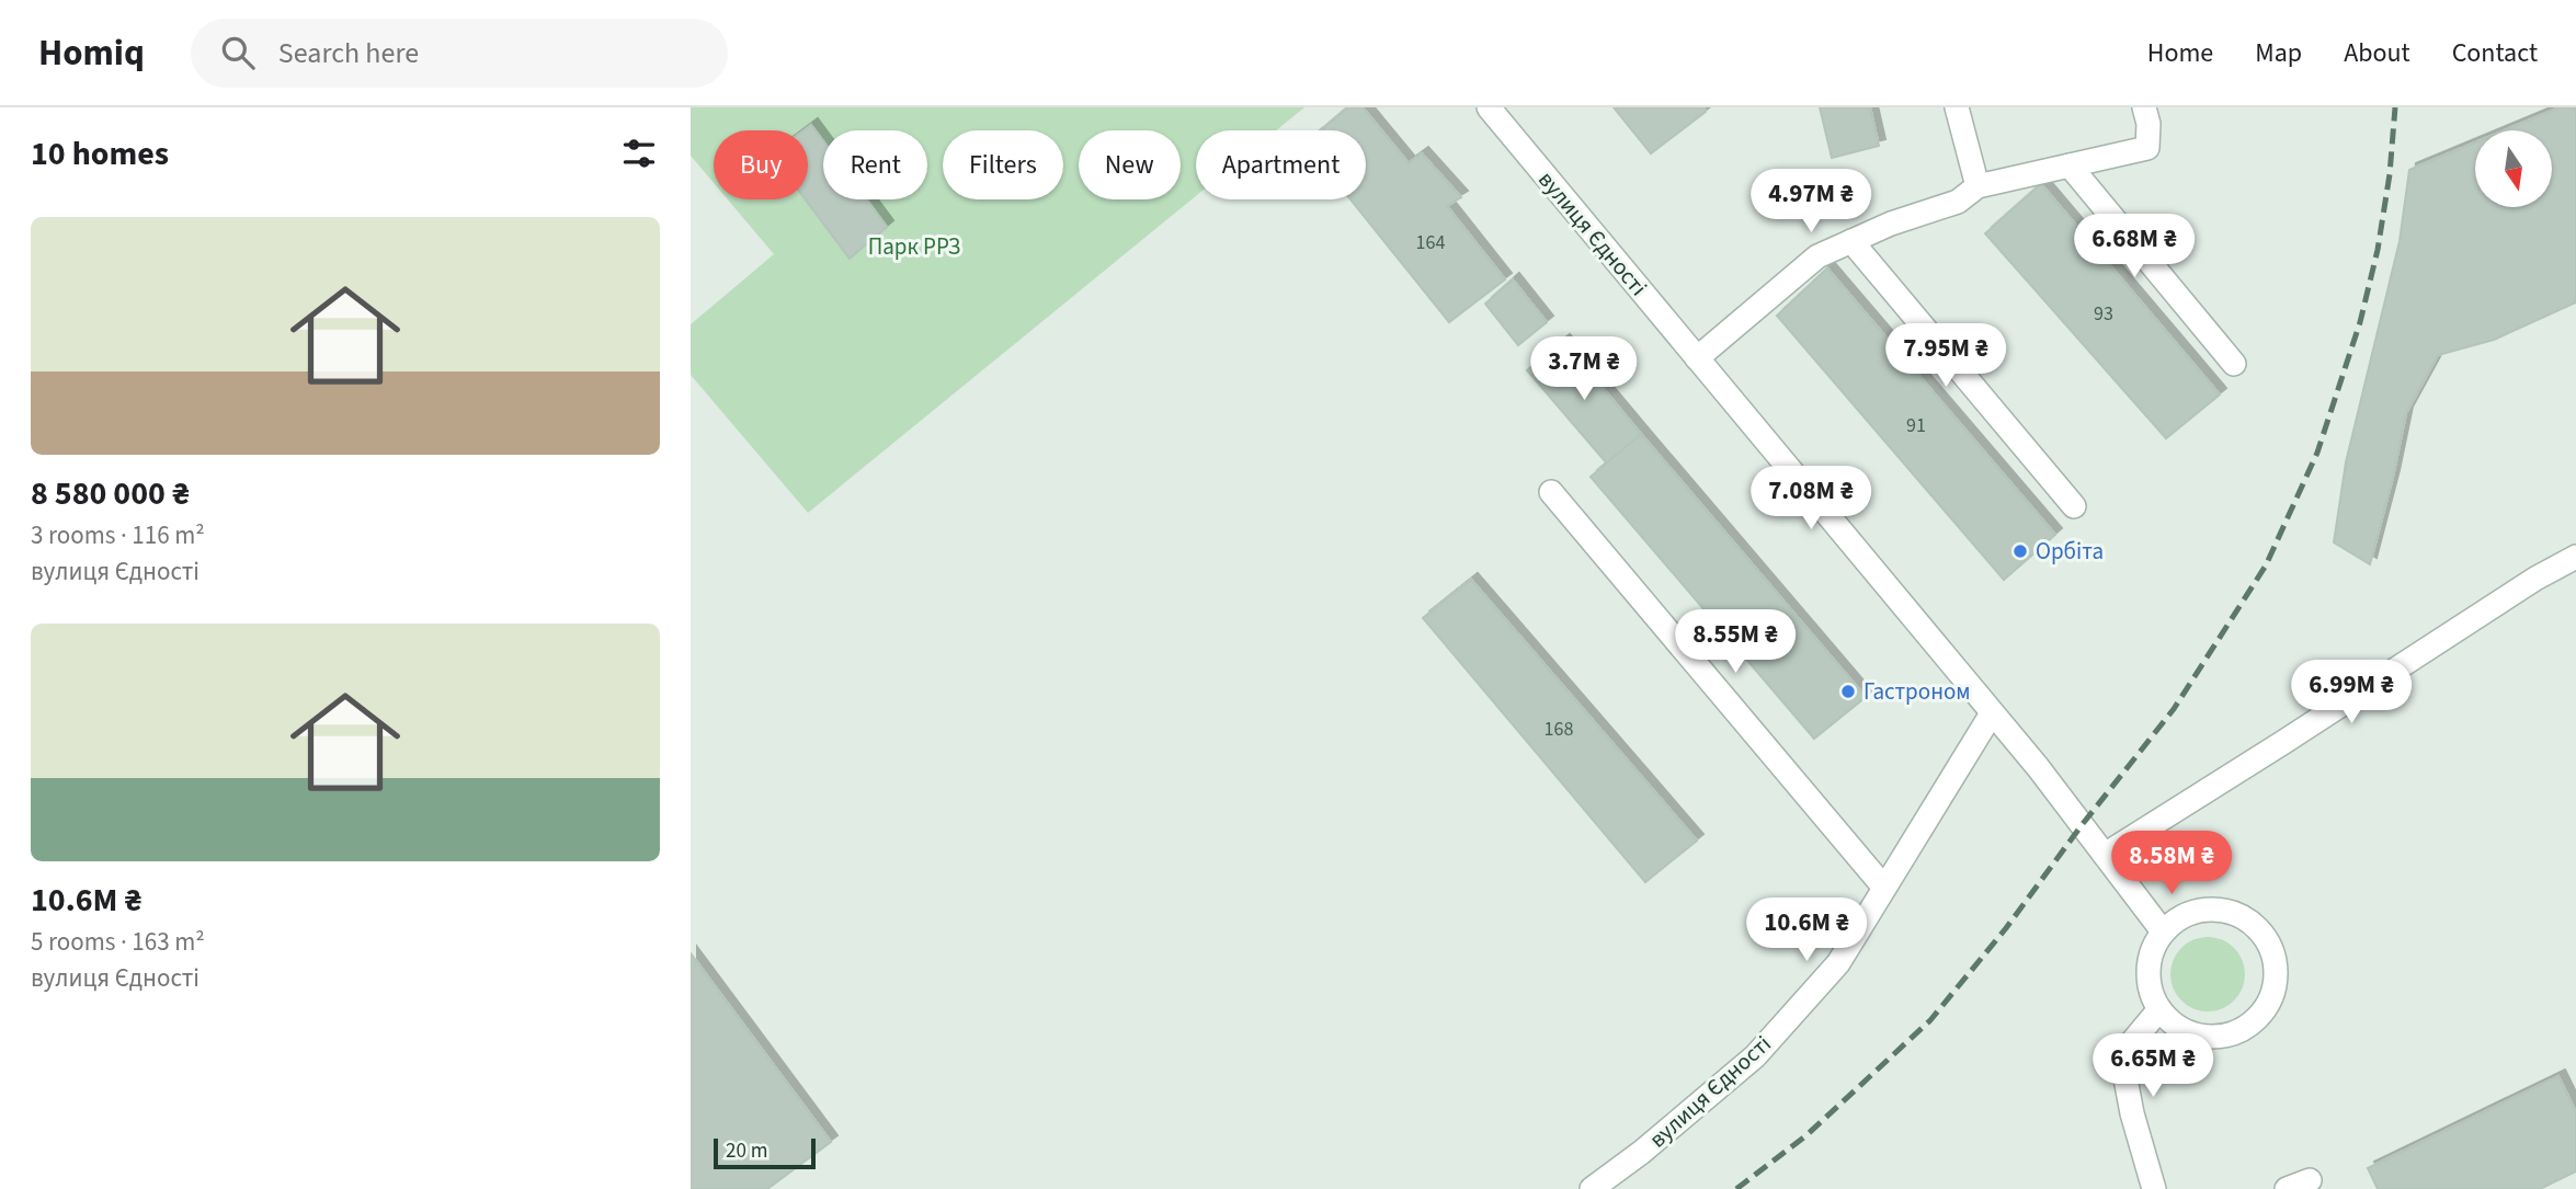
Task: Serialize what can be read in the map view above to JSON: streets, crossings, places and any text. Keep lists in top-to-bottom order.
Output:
{
  "streets": {
    "street": ["вулиця Єдності"]
  },
  "parks": ["Парк РРЗ"],
  "places": ["Орбіта", "Гастроном"],
  "house_numbers": [
    "164",
    "93",
    "91",
    "168"
  ],
  "scale_bar": "20 m",
  "north": "bottom",
  "page": {
    "header": "Homiq",
    "search": "Search here",
    "nav": [
      "Home",
      "Map",
      "About",
      "Contact"
    ],
    "heading": "10 homes",
    "chip": [
      "Buy",
      "Rent",
      "Filters",
      "New",
      "Apartment"
    ],
    "price": [
      "4.97M ₴",
      "6.68M ₴",
      "7.95M ₴",
      "3.7M ₴",
      "7.08M ₴",
      "8.55M ₴",
      "6.99M ₴",
      "8.58M ₴",
      "10.6M ₴",
      "6.65M ₴"
    ],
    "list": [
      {
        "name": "8 580 000 ₴",
        "note": "3 rooms · 116 m² · вулиця Єдності"
      },
      {
        "name": "10.6M ₴",
        "note": "5 rooms · 163 m² · вулиця Єдності"
      }
    ],
    "scale": "20 m"
  }
}
